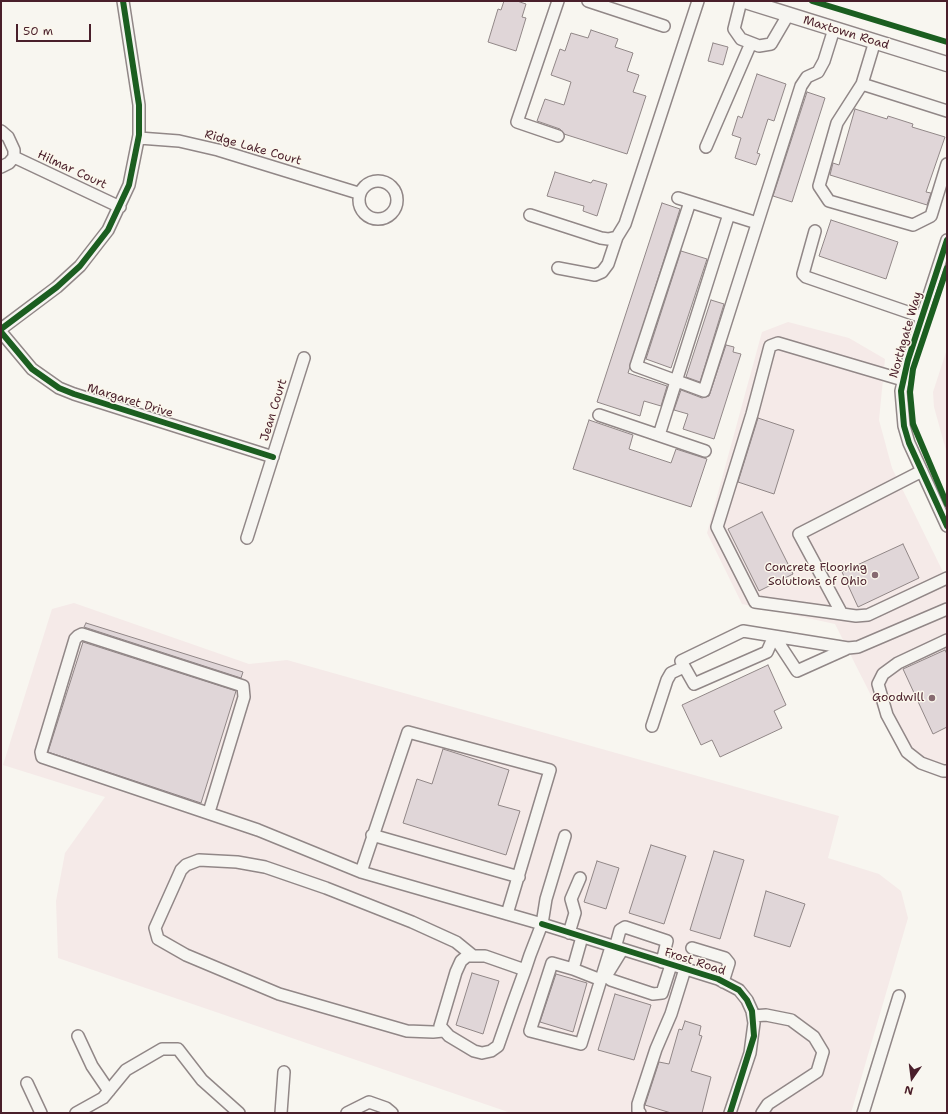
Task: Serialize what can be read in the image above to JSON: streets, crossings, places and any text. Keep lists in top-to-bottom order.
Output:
{
  "streets": {
    "main road": ["Maxtown Road"],
    "street": [
      "Ridge Lake Court",
      "Hilmar Court",
      "Northgate Way",
      "Margaret Drive",
      "Jean Court",
      "Frost Road"
    ]
  },
  "crossings": [
    ["Margaret Drive", "Jean Court"]
  ],
  "places": ["Concrete Flooring Solutions of Ohio", "Goodwill"],
  "scale_bar": "50 m",
  "north": "bottom"
}
